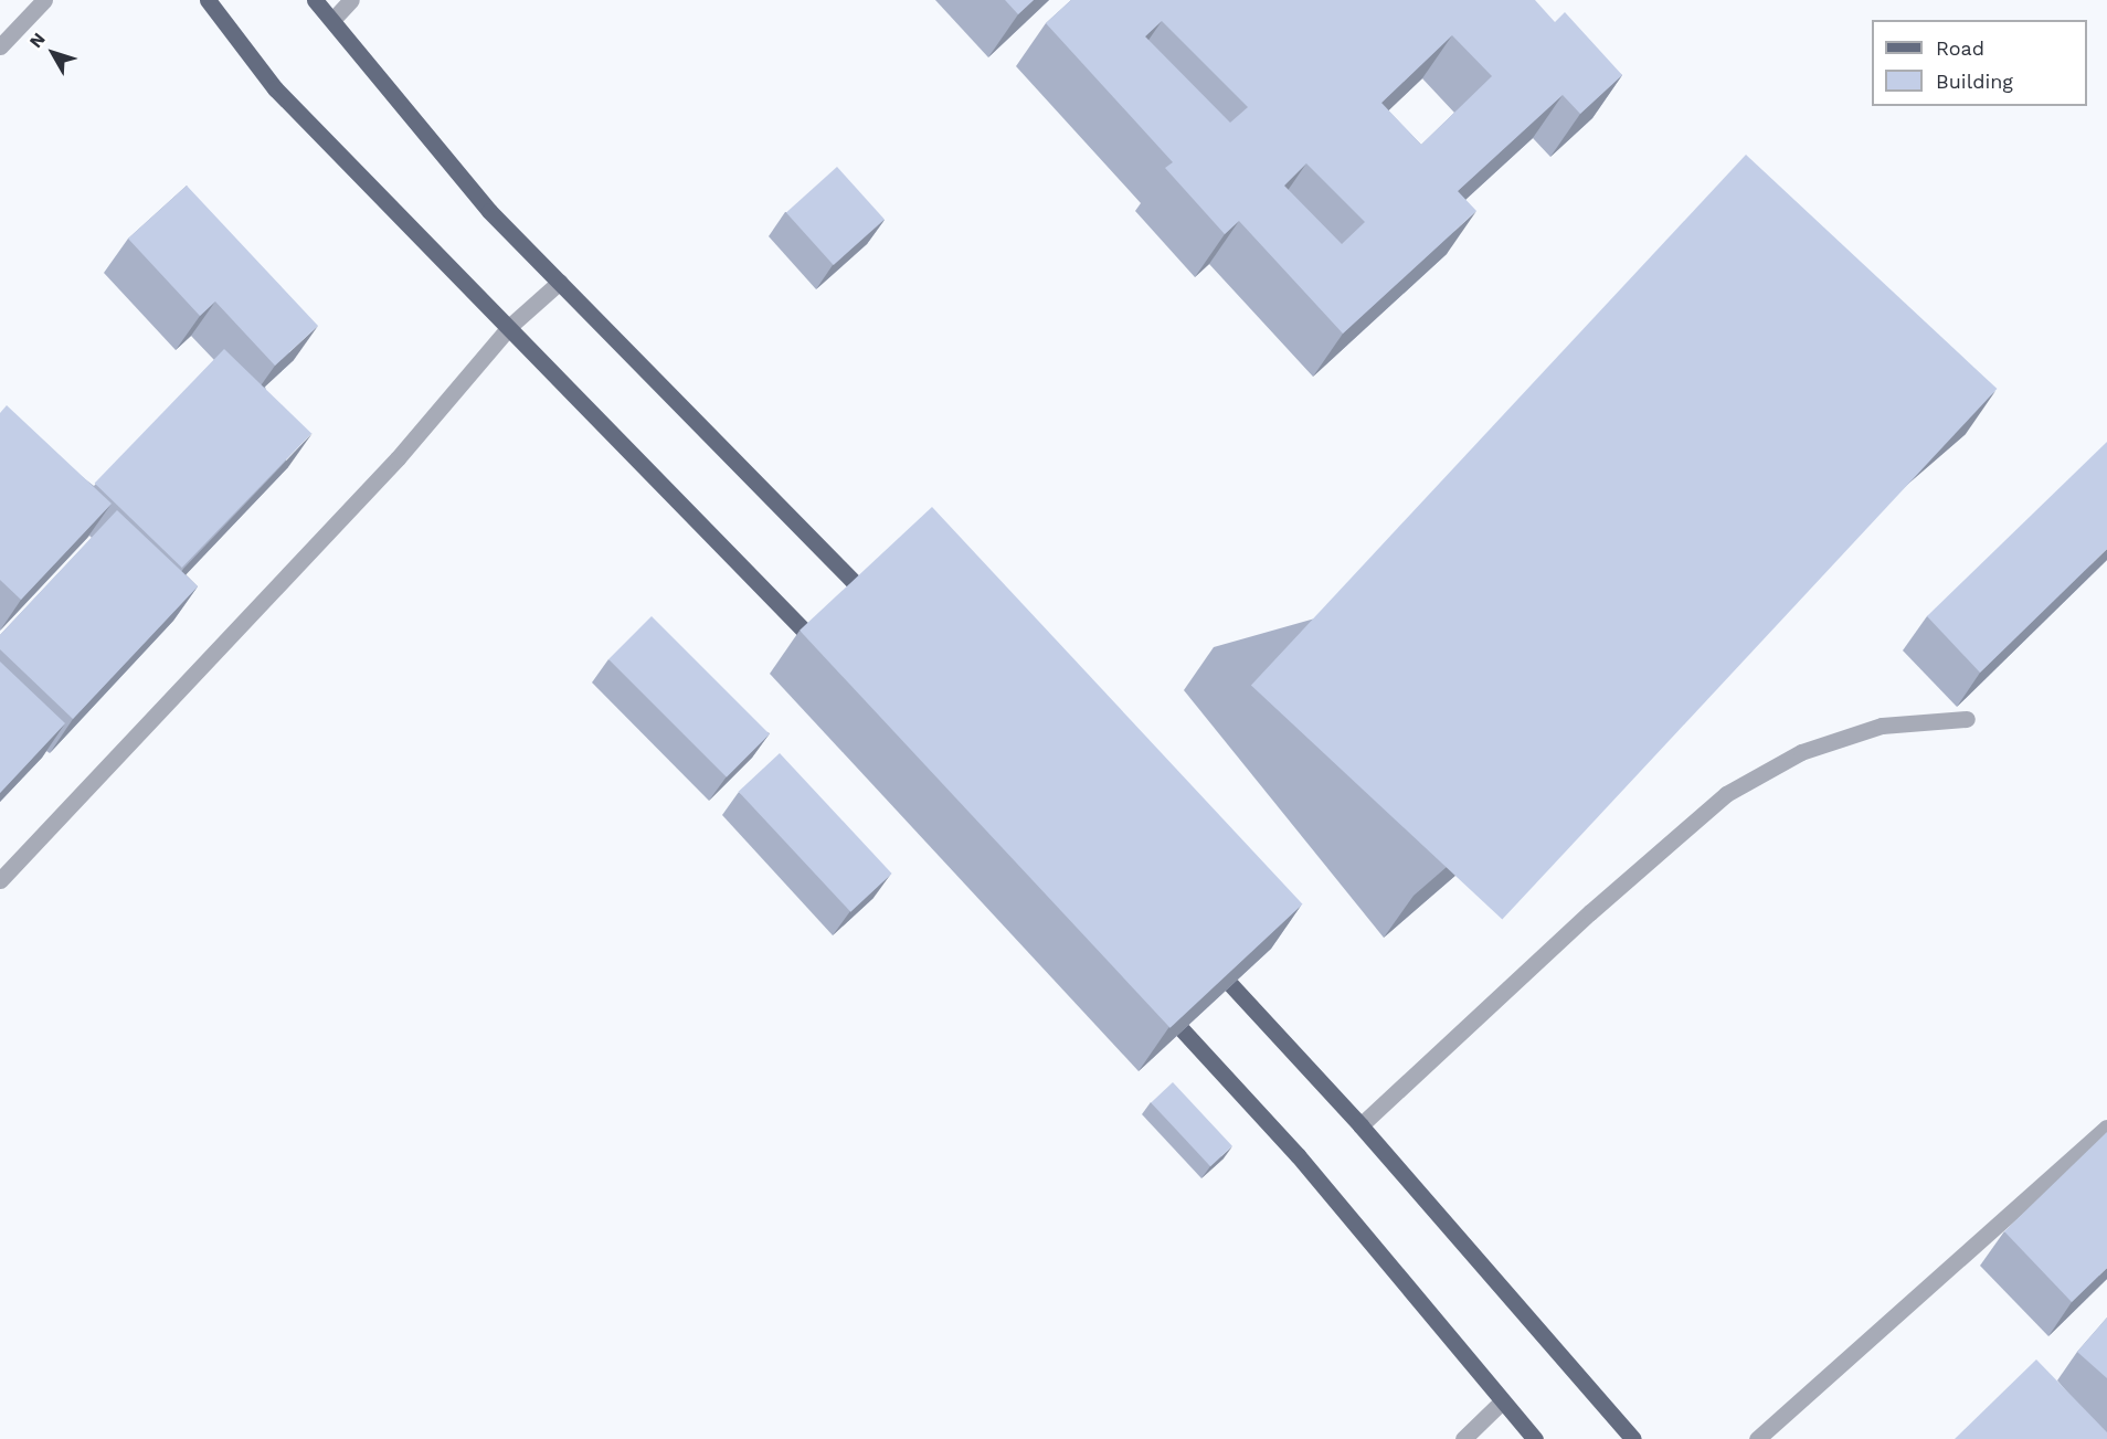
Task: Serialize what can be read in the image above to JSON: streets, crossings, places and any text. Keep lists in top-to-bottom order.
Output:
{
  "legend": ["Road", "Building"],
  "north": "top left"
}
